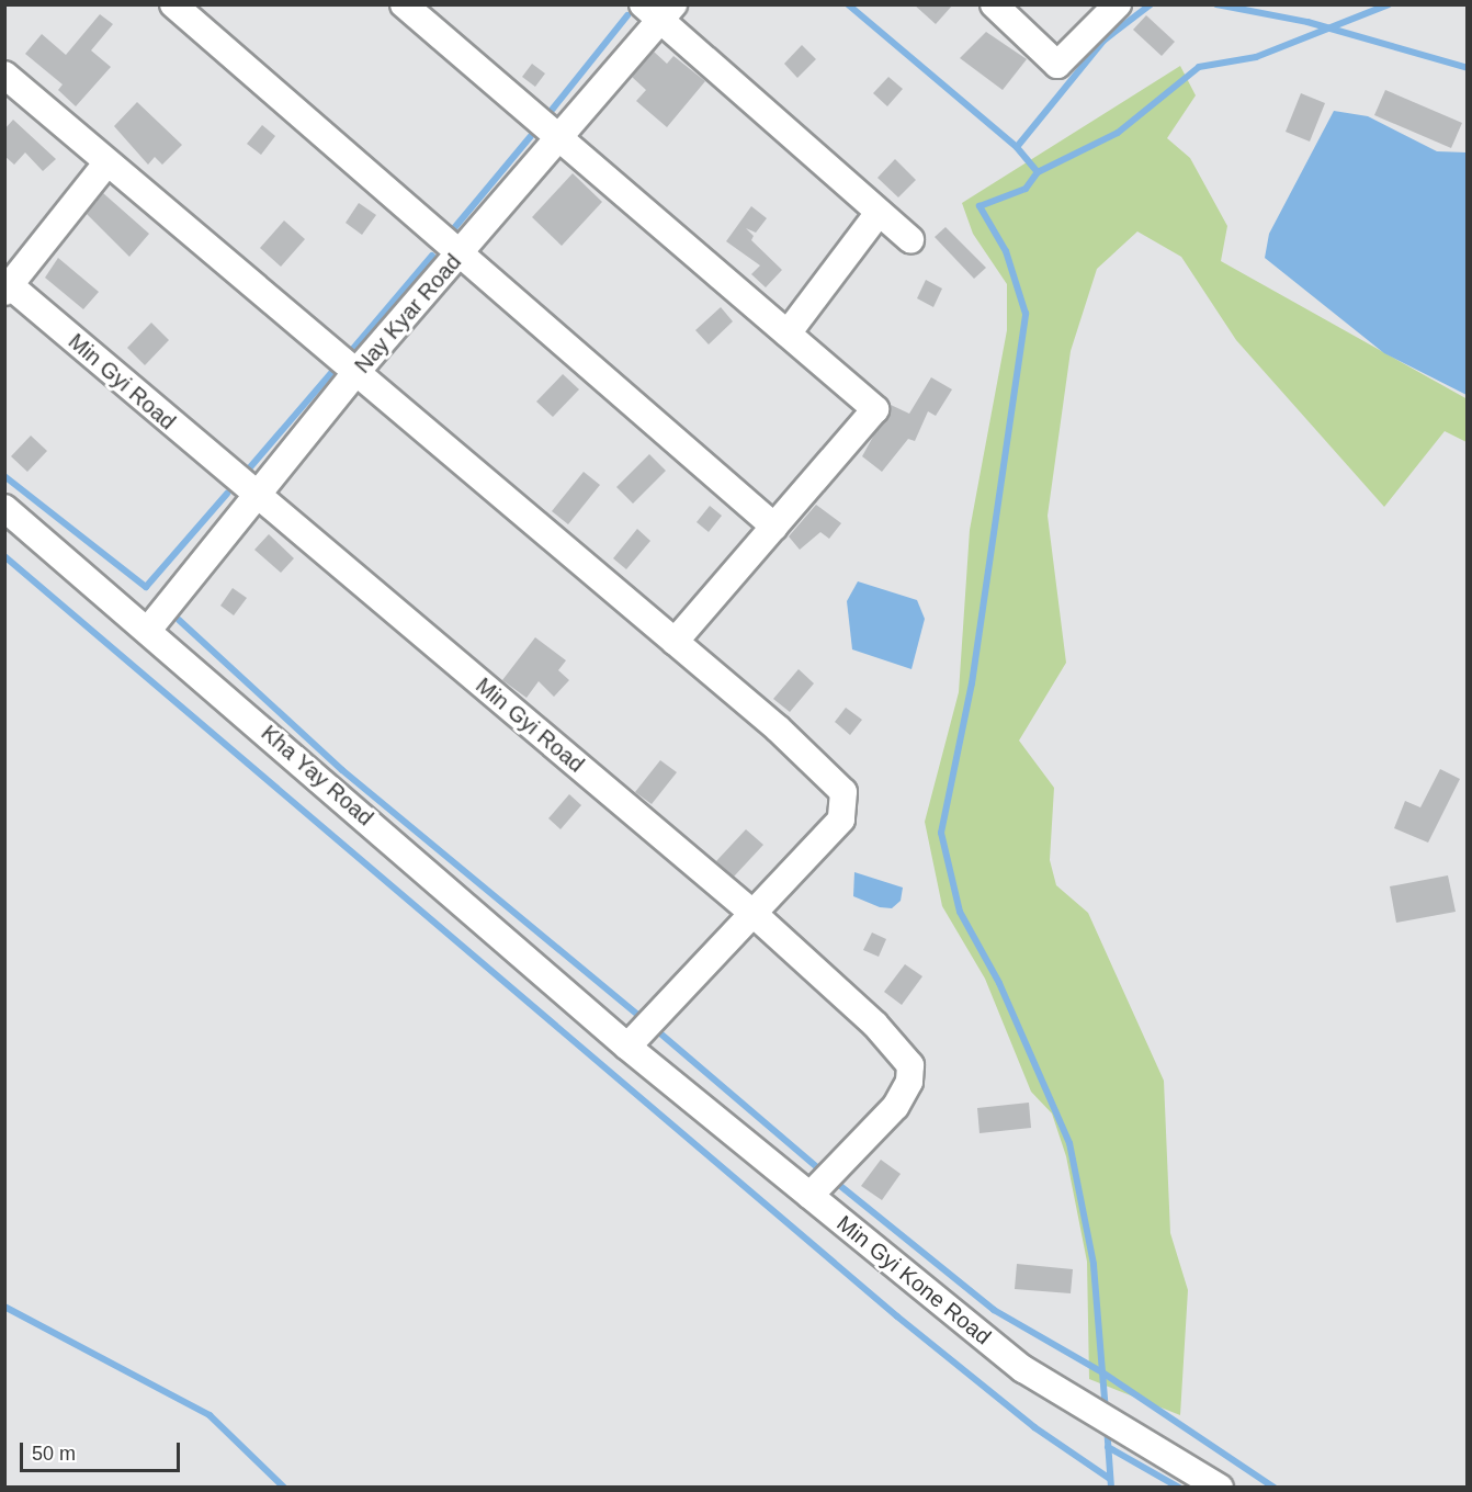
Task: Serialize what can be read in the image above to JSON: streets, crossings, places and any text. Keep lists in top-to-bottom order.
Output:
{
  "streets": {
    "street": [
      "Nay Kyar Road",
      "Min Gyi Road",
      "Kha Yay Road",
      "Min Gyi Kone Road"
    ]
  },
  "crossings": [
    ["Nay Kyar Road", "Min Gyi Road"],
    ["Nay Kyar Road", "Kha Yay Road"],
    ["Min Gyi Road", "Min Gyi Kone Road"],
    ["Kha Yay Road", "Min Gyi Kone Road"]
  ],
  "scale_bar": "50 m"
}
